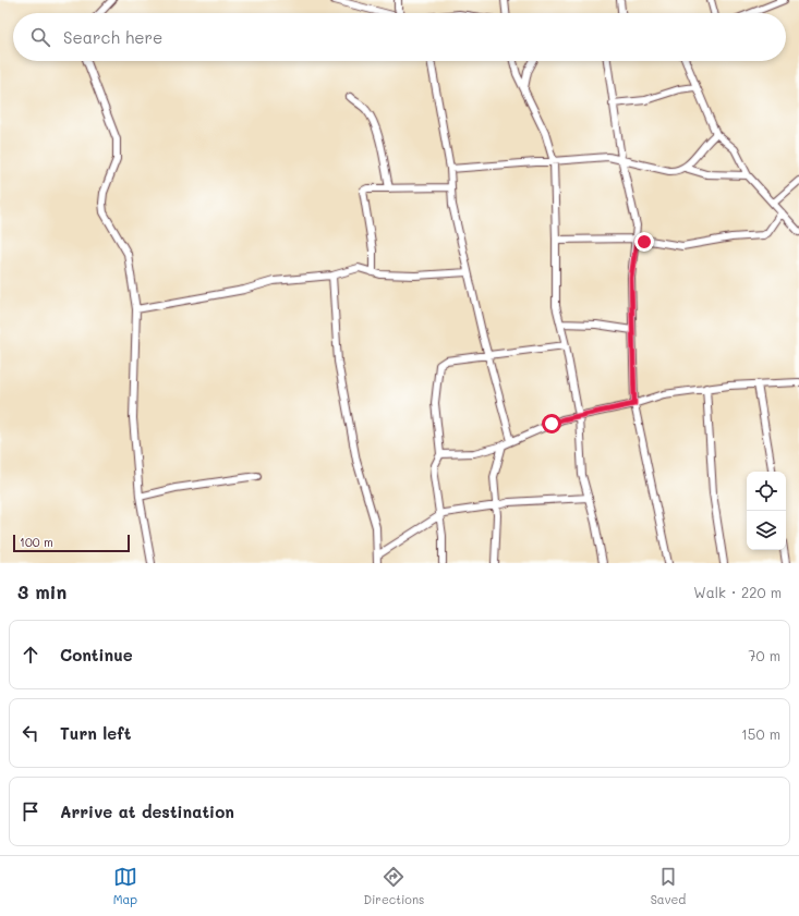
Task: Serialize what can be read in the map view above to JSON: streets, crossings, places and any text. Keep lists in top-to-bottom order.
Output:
{
  "scale_bar": "100 m",
  "page": {
    "search": "Search here",
    "scale": "100 m",
    "heading": ["3 min", "Walk · 220 m"],
    "list": [
      ["Continue", "70 m"],
      ["Turn left", "150 m"],
      "Arrive at destination"
    ],
    "nav": ["Map", "Directions", "Saved"]
  }
}
